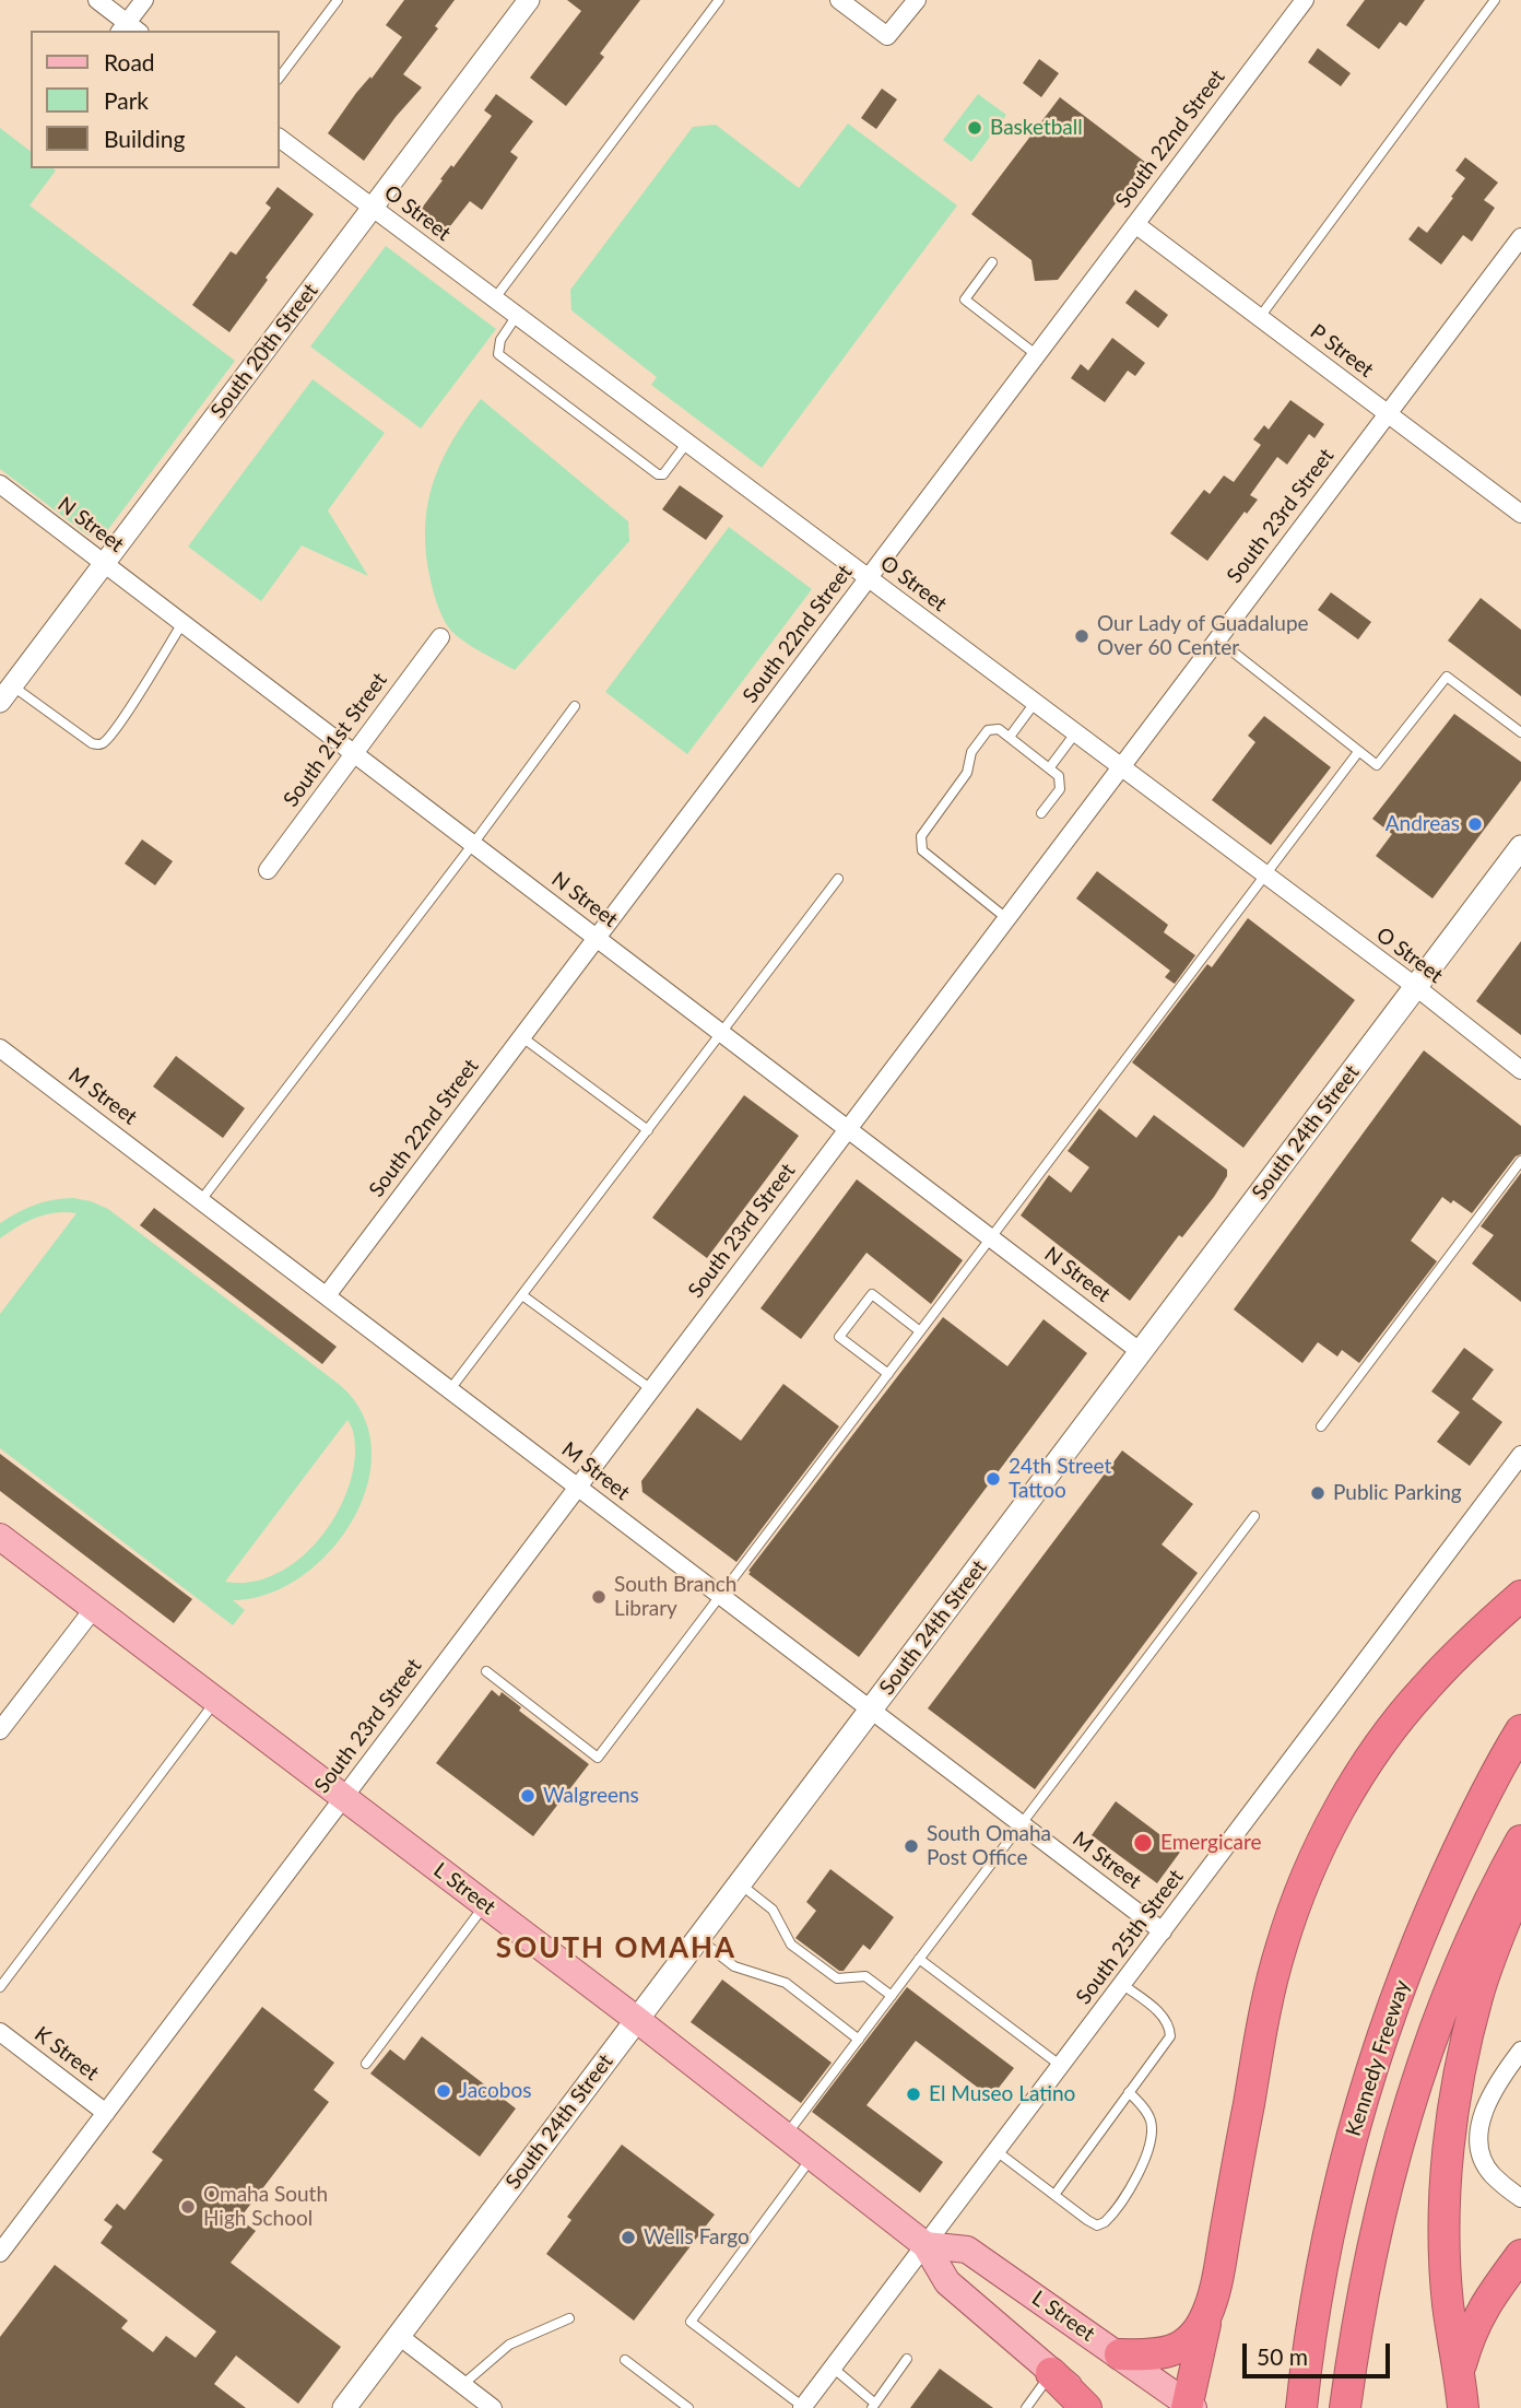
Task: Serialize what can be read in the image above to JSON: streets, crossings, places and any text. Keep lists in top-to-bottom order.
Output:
{
  "streets": {
    "highway": ["Kennedy Freeway"],
    "main road": ["South 24th Street", "L Street"],
    "street": [
      "South 22nd Street",
      "O Street",
      "South 20th Street",
      "P Street",
      "South 23rd Street",
      "N Street",
      "South 21st Street",
      "M Street",
      "South 25th Street",
      "K Street"
    ]
  },
  "crossings": [
    ["South 22nd Street", "O Street"],
    ["South 22nd Street", "P Street"],
    ["South 22nd Street", "N Street"],
    ["South 22nd Street", "M Street"],
    ["O Street", "South 20th Street"],
    ["O Street", "South 23rd Street"],
    ["O Street", "South 24th Street"],
    ["South 20th Street", "N Street"],
    ["P Street", "South 23rd Street"],
    ["South 23rd Street", "N Street"],
    ["South 23rd Street", "M Street"],
    ["South 23rd Street", "L Street"],
    ["South 23rd Street", "K Street"],
    ["N Street", "South 21st Street"],
    ["N Street", "South 24th Street"],
    ["M Street", "South 24th Street"],
    ["M Street", "South 25th Street"],
    ["South 24th Street", "L Street"],
    ["L Street", "South 25th Street"]
  ],
  "districts": ["SOUTH OMAHA"],
  "places": [
    "Basketball",
    "Our Lady of Guadalupe Over 60 Center",
    "Andreas",
    "24th Street Tattoo",
    "Public Parking",
    "South Branch Library",
    "Walgreens",
    "Emergicare",
    "South Omaha Post Office",
    "Jacobos",
    "El Museo Latino",
    "Omaha South High School",
    "Wells Fargo"
  ],
  "legend": ["Road", "Park", "Building"],
  "scale_bar": "50 m"
}
